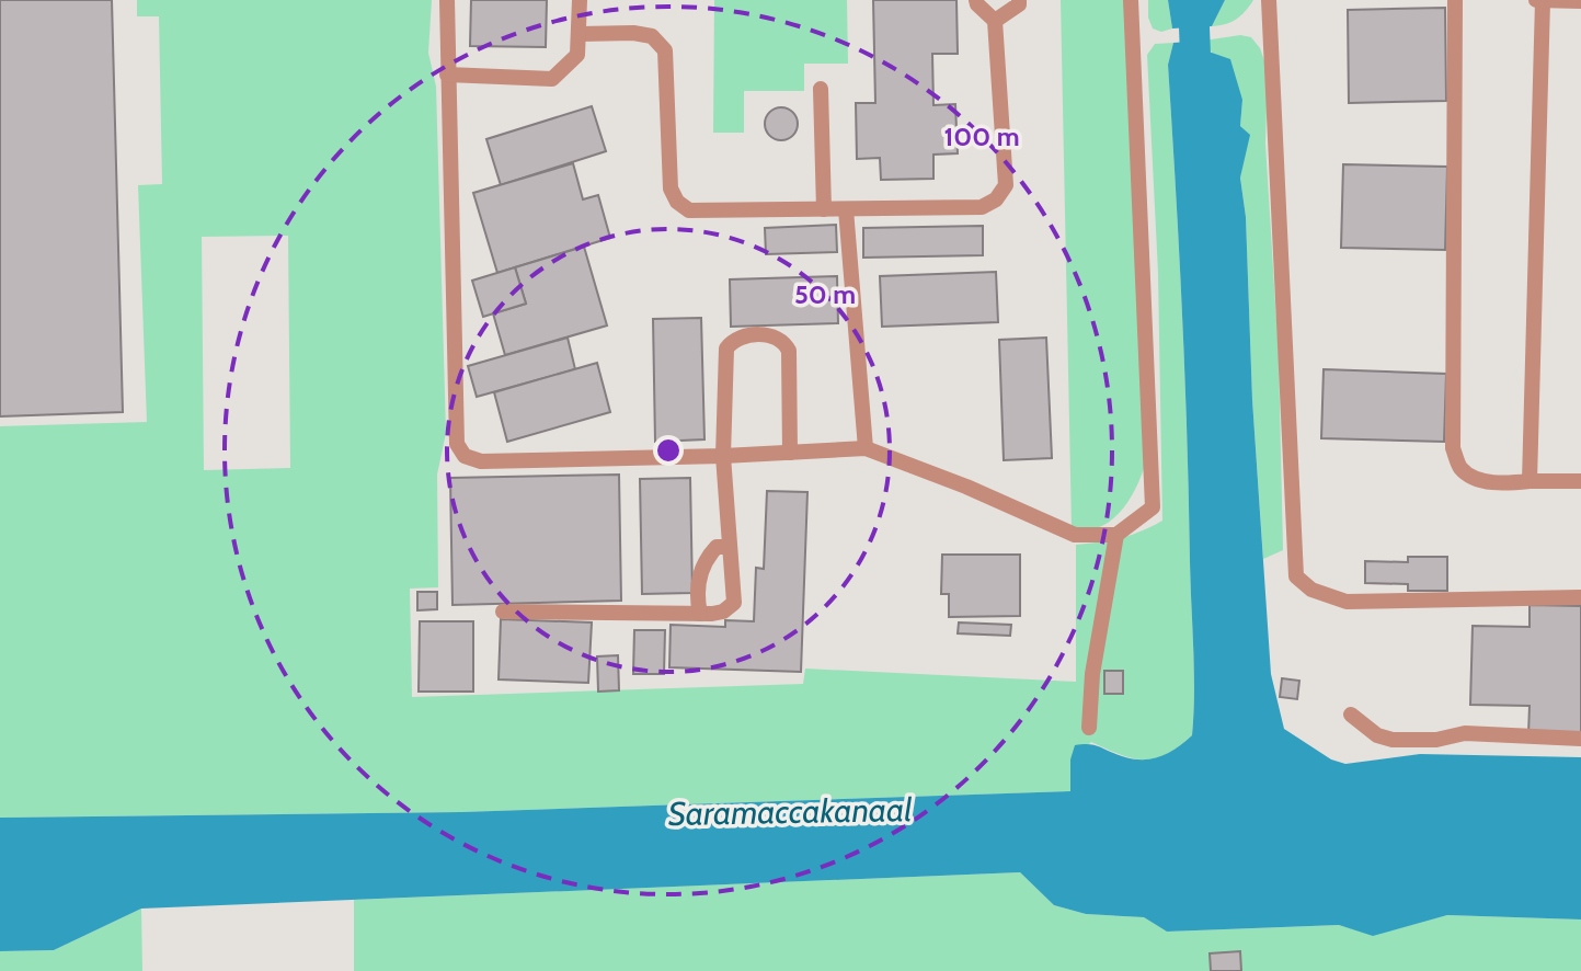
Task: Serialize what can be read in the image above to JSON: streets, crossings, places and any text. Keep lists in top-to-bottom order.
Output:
{
  "water": ["Saramaccakanaal"],
  "rings": ["100 m", "50 m"]
}
